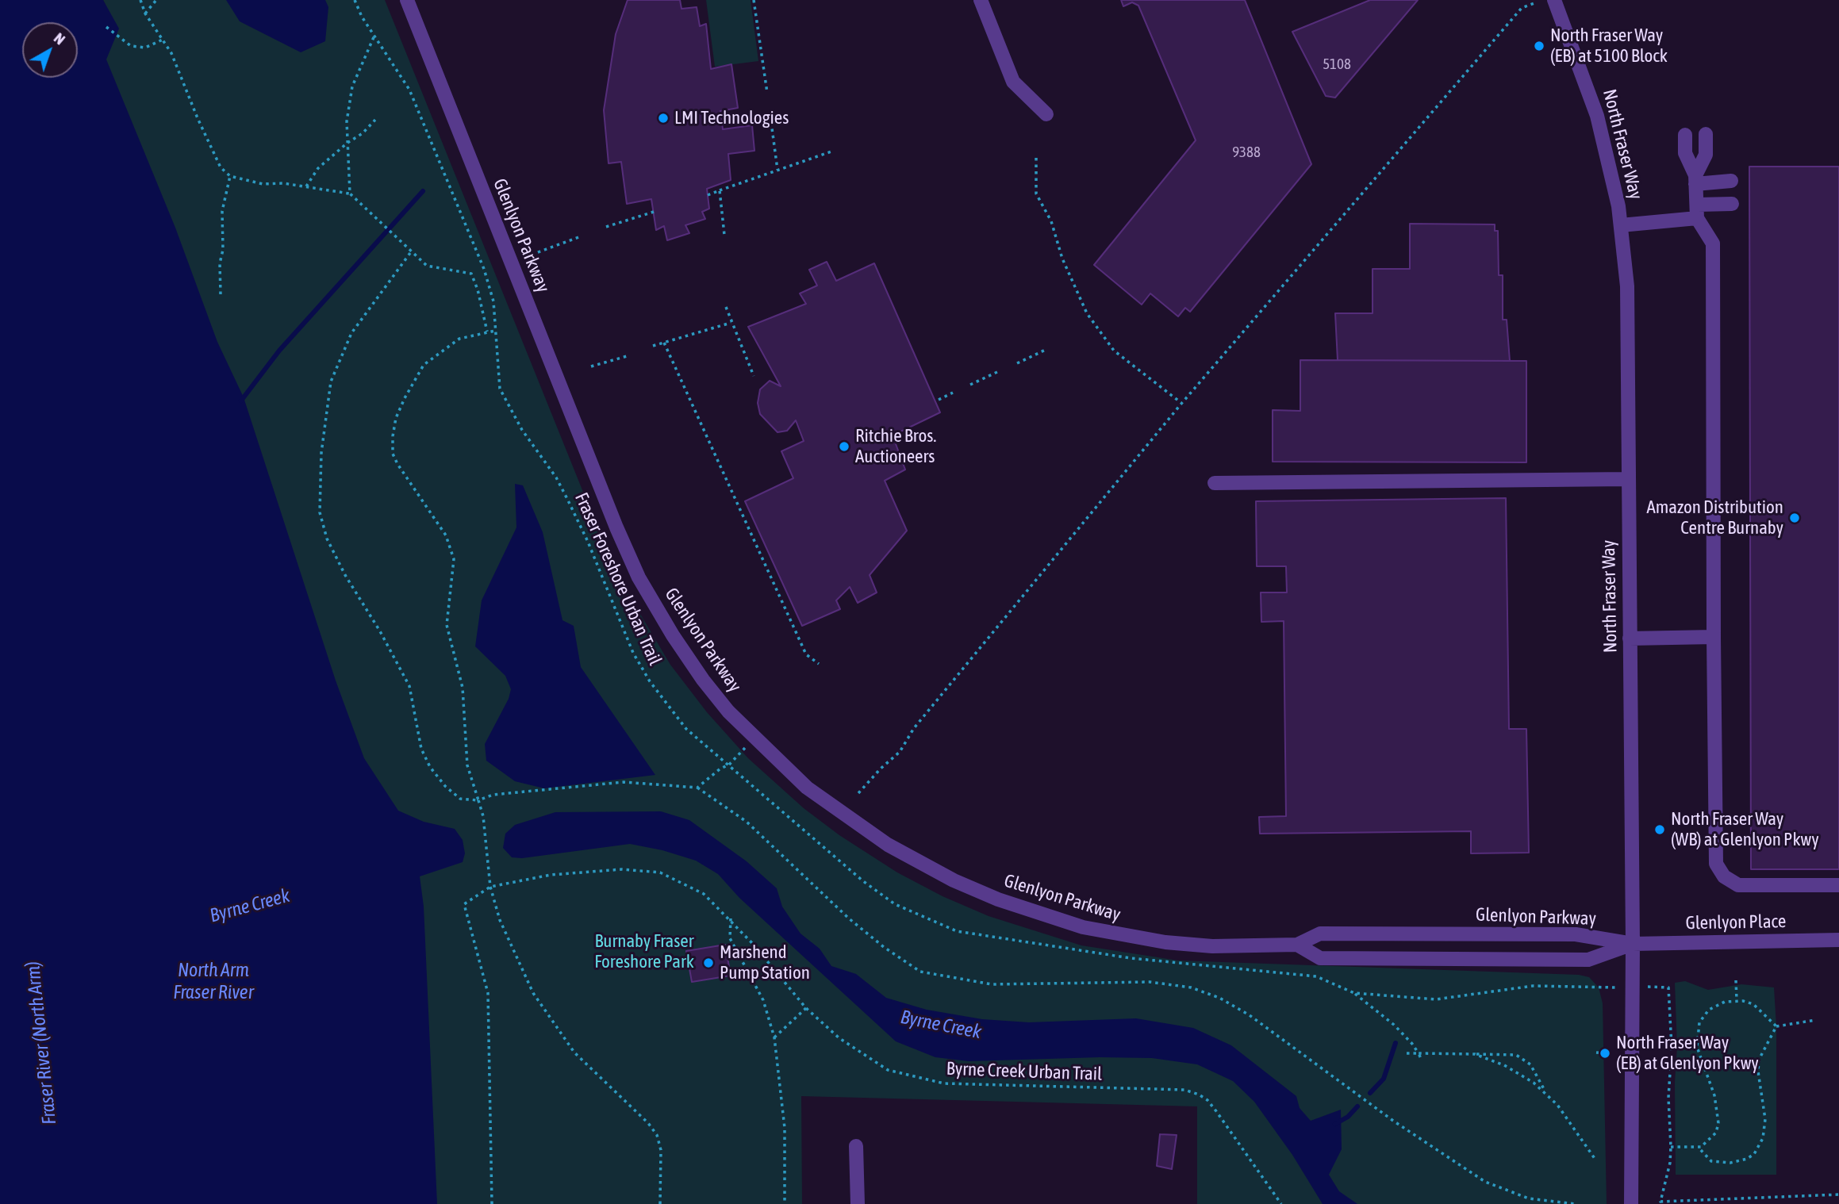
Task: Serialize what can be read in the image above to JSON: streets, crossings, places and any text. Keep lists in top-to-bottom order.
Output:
{
  "streets": {
    "street": ["North Fraser Way", "Glenlyon Parkway", "Glenlyon Place"],
    "path": ["Fraser Foreshore Urban Trail", "Byrne Creek Urban Trail"]
  },
  "crossings": [
    ["North Fraser Way", "Glenlyon Parkway"],
    ["North Fraser Way", "Glenlyon Place"],
    ["Glenlyon Parkway", "Glenlyon Place"]
  ],
  "water": ["Byrne Creek", "North Arm Fraser River", "Fraser River (North Arm)"],
  "parks": ["Burnaby Fraser Foreshore Park"],
  "places": [
    "North Fraser Way (EB) at 5100 Block",
    "LMI Technologies",
    "Ritchie Bros. Auctioneers",
    "Amazon Distribution Centre Burnaby",
    "North Fraser Way (WB) at Glenlyon Pkwy",
    "Marshend Pump Station",
    "North Fraser Way (EB) at Glenlyon Pkwy"
  ],
  "house_numbers": ["5108", "9388"],
  "north": "top right"
}
